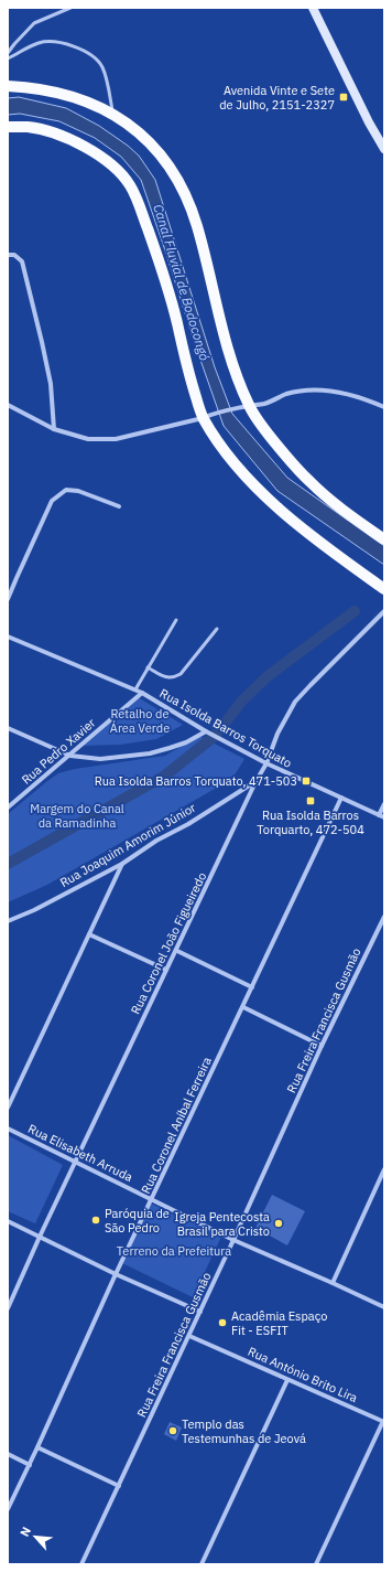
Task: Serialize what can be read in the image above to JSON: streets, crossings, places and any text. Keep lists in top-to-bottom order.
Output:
{
  "streets": {
    "street": [
      "Rua Isolda Barros Torquato",
      "Rua Pedro Xavier",
      "Rua Joaquim Amorim Júnior",
      "Rua Coronel João Figueiredo",
      "Rua Freira Francisca Gusmão",
      "Rua Coronel Aníbal Ferreira",
      "Rua Elisabeth Arruda",
      "Rua António Brito Lira"
    ]
  },
  "crossings": [
    ["Rua Isolda Barros Torquato", "Rua Pedro Xavier"],
    ["Rua Isolda Barros Torquato", "Rua Coronel João Figueiredo"],
    ["Rua Isolda Barros Torquato", "Rua Coronel Aníbal Ferreira"],
    ["Rua Joaquim Amorim Júnior", "Rua Coronel João Figueiredo"],
    ["Rua Coronel João Figueiredo", "Rua Elisabeth Arruda"],
    ["Rua Freira Francisca Gusmão", "Rua Elisabeth Arruda"],
    ["Rua Freira Francisca Gusmão", "Rua António Brito Lira"],
    ["Rua Coronel Aníbal Ferreira", "Rua Elisabeth Arruda"]
  ],
  "water": ["Canal Fluvial de Bodocongó"],
  "parks": ["Retalho de Área Verde", "Margem do Canal da Ramadinha", "Terreno da Prefeitura"],
  "places": {
    "transit": ["Avenida Vinte e Sete de Julho, 2151-2327", "Rua Isolda Barros Torquato, 471-503", "Rua Isolda Barros Torquarto, 472-504"],
    "other": [
      "Paróquia de São Pedro",
      "Igreja Pentecosta Brasil para Cristo",
      "Acadêmia Espaço Fit - ESFIT",
      "Templo das Testemunhas de Jeová"
    ]
  },
  "north": "top left"
}
